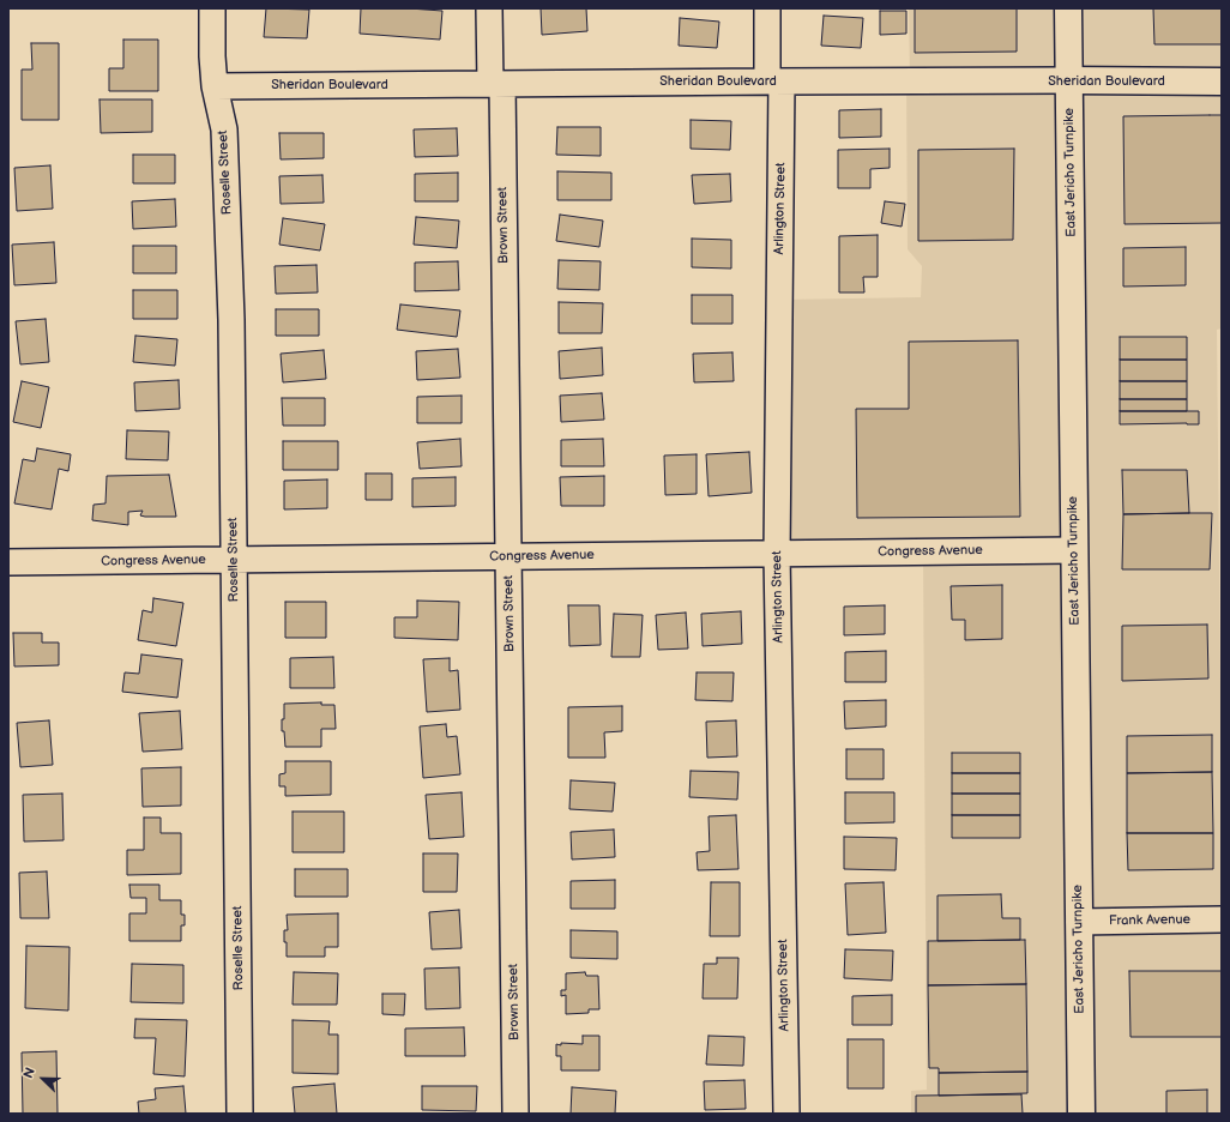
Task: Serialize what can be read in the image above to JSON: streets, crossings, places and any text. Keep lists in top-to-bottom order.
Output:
{
  "streets": {
    "main road": ["Sheridan Boulevard", "East Jericho Turnpike"],
    "street": [
      "Roselle Street",
      "Arlington Street",
      "Brown Street",
      "Congress Avenue",
      "Frank Avenue"
    ]
  },
  "crossings": [
    ["Sheridan Boulevard", "Roselle Street"],
    ["Sheridan Boulevard", "East Jericho Turnpike"],
    ["Sheridan Boulevard", "Arlington Street"],
    ["Sheridan Boulevard", "Brown Street"],
    ["Roselle Street", "Congress Avenue"],
    ["East Jericho Turnpike", "Congress Avenue"],
    ["East Jericho Turnpike", "Frank Avenue"],
    ["Arlington Street", "Congress Avenue"],
    ["Brown Street", "Congress Avenue"]
  ],
  "north": "top left"
}
